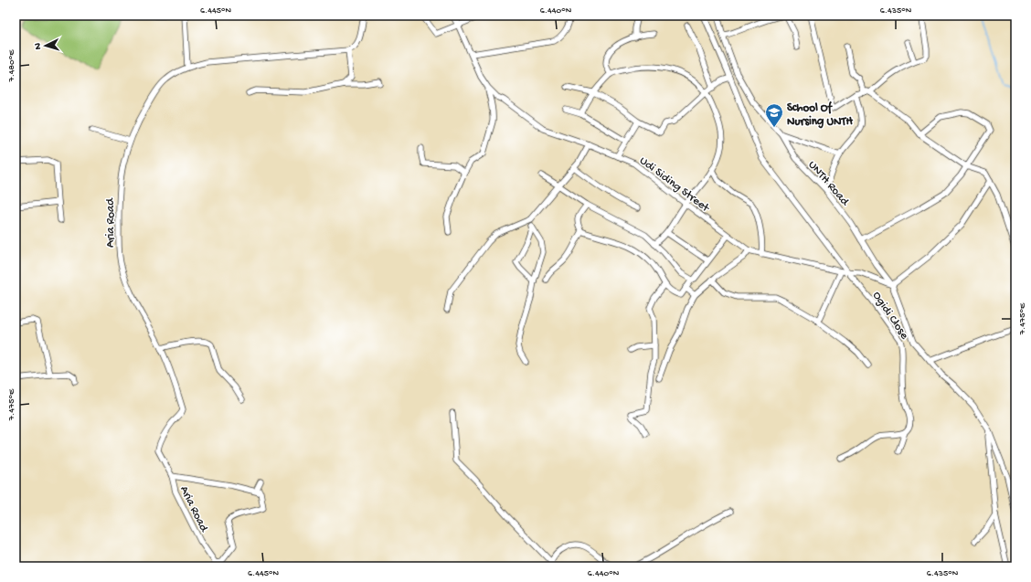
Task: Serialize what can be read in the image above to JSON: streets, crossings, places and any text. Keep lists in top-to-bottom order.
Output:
{
  "streets": {
    "street": [
      "UNTH Road",
      "Udi Siding Street",
      "Aria Road",
      "Ogidi Close"
    ]
  },
  "crossings": [
    ["UNTH Road", "Udi Siding Street"],
    ["Udi Siding Street", "Ogidi Close"]
  ],
  "places": {
    "school or university": ["School Of Nursing UNTH"]
  },
  "north": "left",
  "coordinates": [
    "6.445°N",
    "6.440°N",
    "6.435°N",
    "7.480°E",
    "7.475°E"
  ]
}
